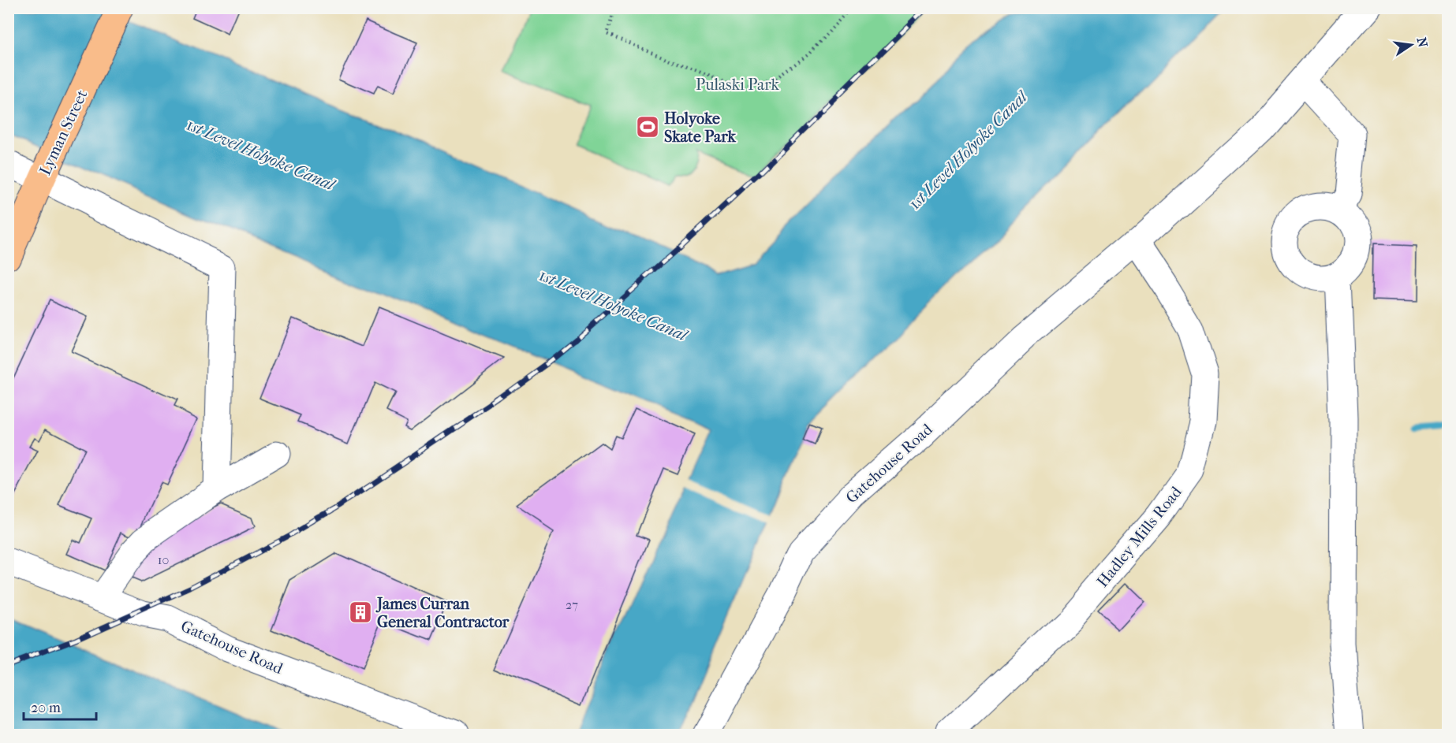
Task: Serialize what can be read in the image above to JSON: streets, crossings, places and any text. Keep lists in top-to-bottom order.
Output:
{
  "streets": {
    "main road": ["Lyman Street"],
    "street": ["Gatehouse Road", "Hadley Mills Road"]
  },
  "crossings": [
    ["Gatehouse Road", "Hadley Mills Road"]
  ],
  "water": ["1st Level Holyoke Canal"],
  "parks": ["Pulaski Park"],
  "places": {
    "sports": ["Holyoke Skate Park"],
    "building": ["James Curran General Contractor"]
  },
  "house_numbers": ["10", "27"],
  "scale_bar": "20 m",
  "north": "right"
}
